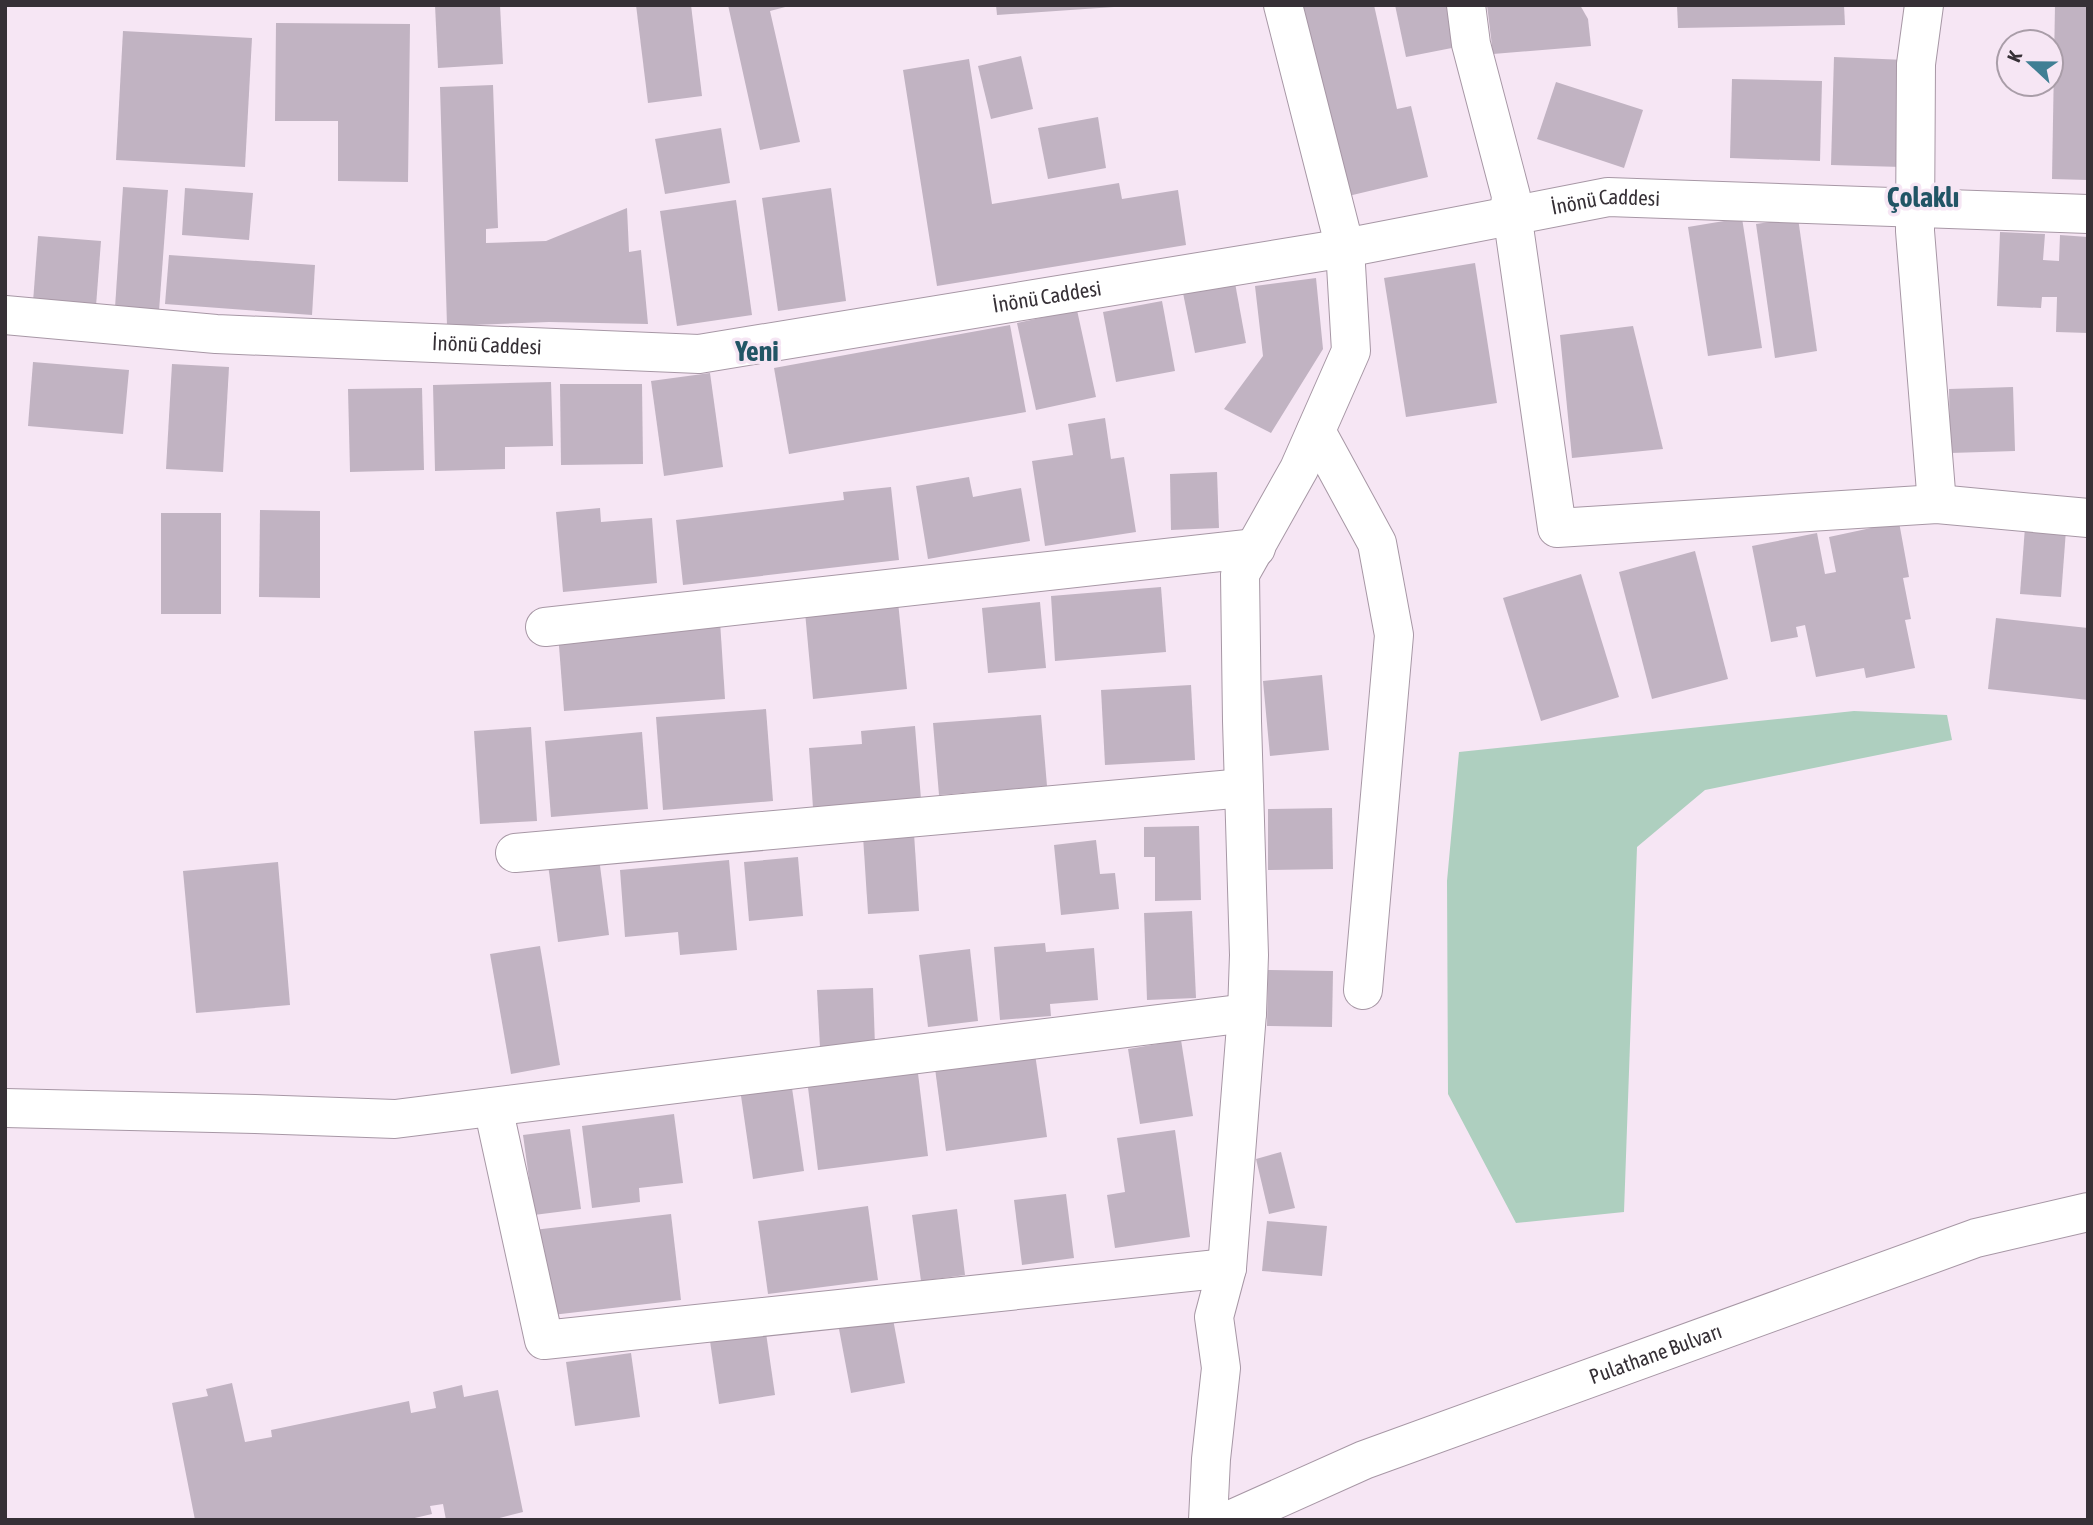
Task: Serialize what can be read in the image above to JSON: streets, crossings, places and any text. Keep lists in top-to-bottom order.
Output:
{
  "streets": {
    "street": ["İnönü Caddesi", "Pulathane Bulvarı"]
  },
  "districts": ["Çolaklı", "Yeni"],
  "north": "left"
}
